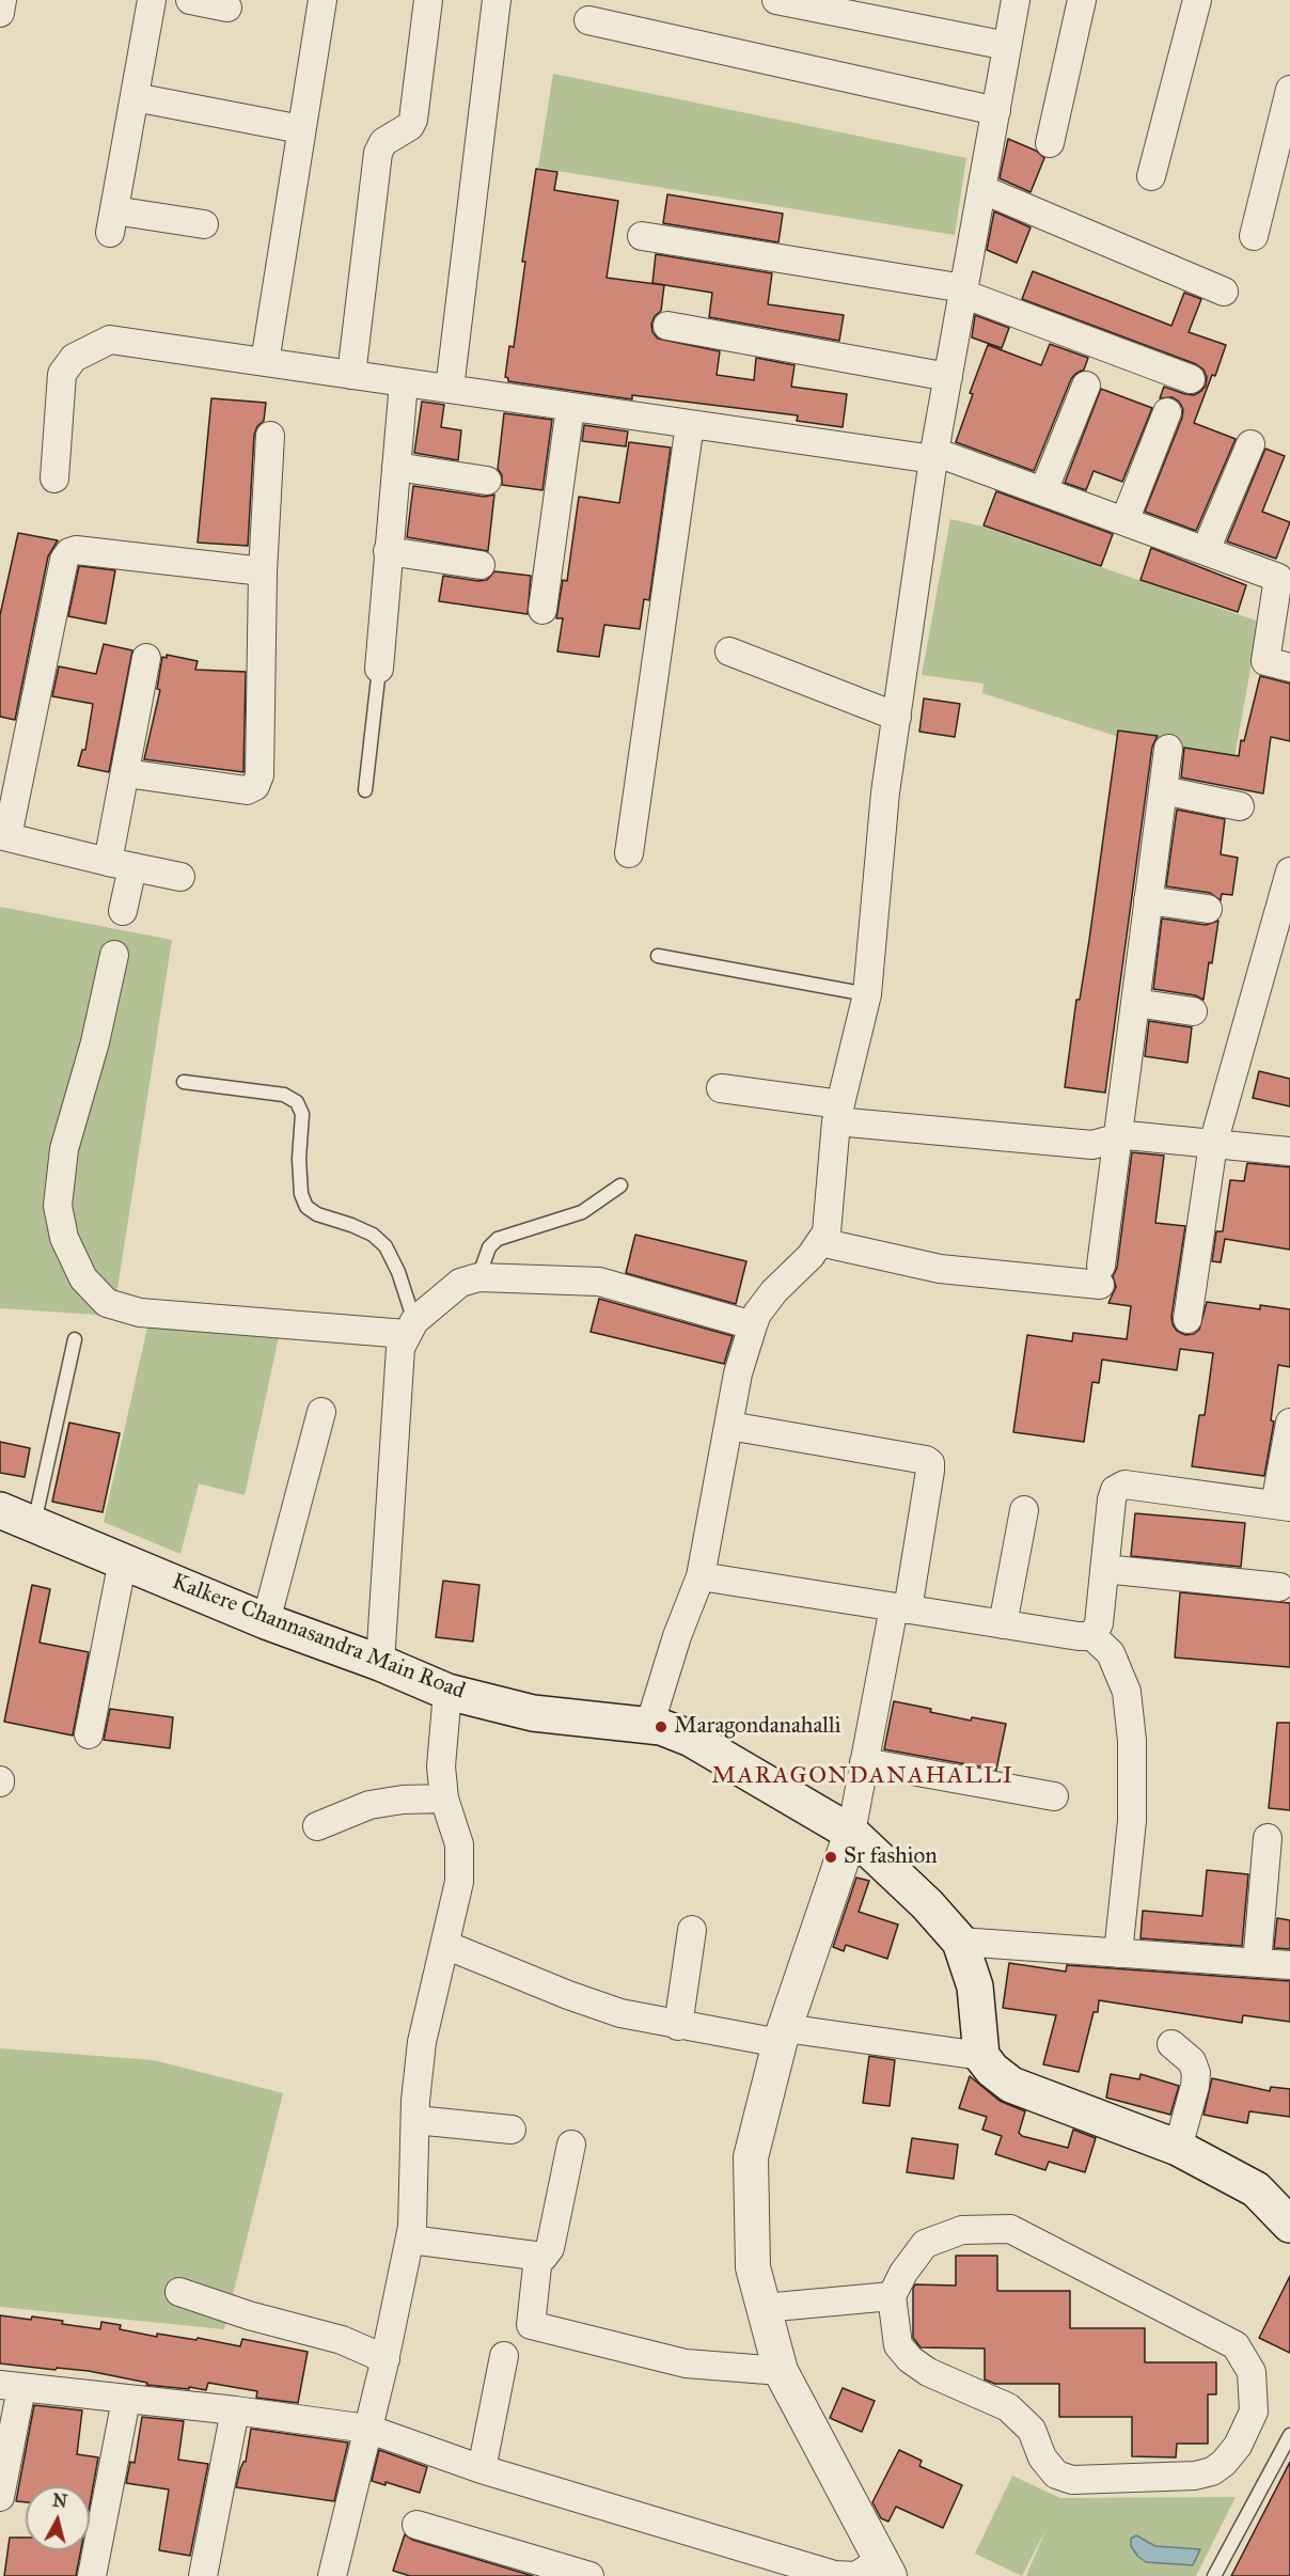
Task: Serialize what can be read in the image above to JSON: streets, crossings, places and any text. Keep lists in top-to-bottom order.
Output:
{
  "streets": {
    "main road": ["Kalkere Channasandra Main Road"]
  },
  "districts": ["MARAGONDANAHALLI"],
  "places": ["Maragondanahalli", "Sr fashion"],
  "north": "top"
}
